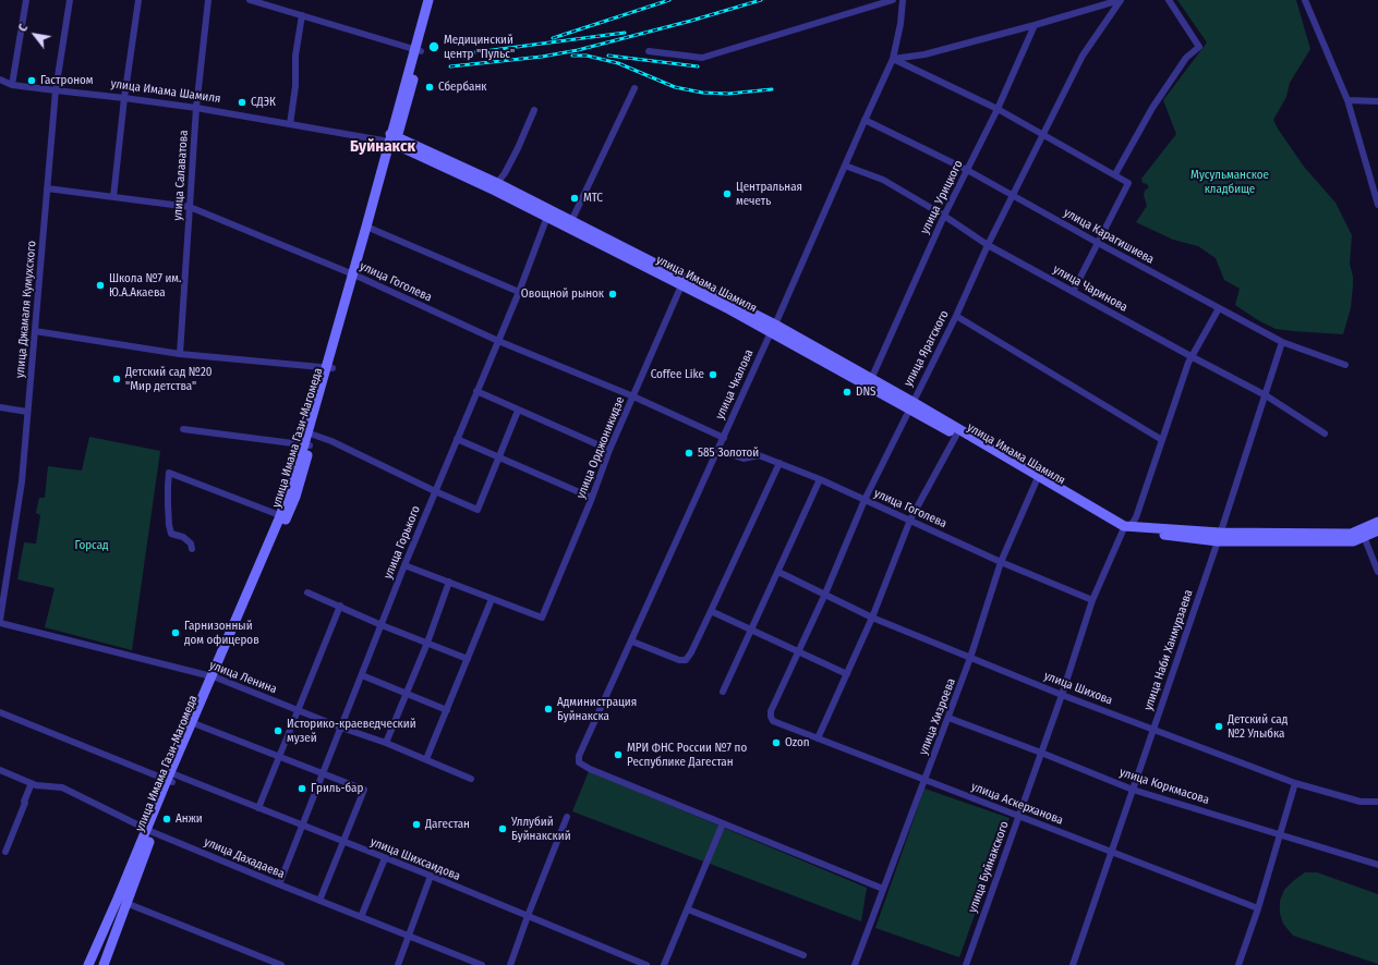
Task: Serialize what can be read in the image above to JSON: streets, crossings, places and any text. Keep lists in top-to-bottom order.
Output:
{
  "streets": {
    "main road": ["улица Имама Шамиля", "улица Имама Гази-Магомеда"],
    "street": [
      "улица Салаватова",
      "улица Урицкого",
      "улица Карагишиева",
      "улица Гоголева",
      "улица Чаринова",
      "улица Джамаля Кумухского",
      "улица Ярагского",
      "улица Чкалова",
      "улица Орджоникидзе",
      "улица Горького",
      "улица Наби Ханмурзаева",
      "улица Ленина",
      "улица Шихова",
      "улица Хизроева",
      "улица Коркмасова",
      "улица Аскерханова",
      "улица Дахадаева",
      "улица Шихсаидова",
      "улица Буйнакского"
    ]
  },
  "crossings": [
    ["улица Имама Шамиля", "улица Салаватова"],
    ["улица Имама Шамиля", "улица Урицкого"],
    ["улица Имама Шамиля", "улица Джамаля Кумухского"],
    ["улица Имама Шамиля", "улица Ярагского"],
    ["улица Имама Шамиля", "улица Чкалова"],
    ["улица Имама Шамиля", "улица Орджоникидзе"],
    ["улица Имама Шамиля", "улица Горького"],
    ["улица Имама Шамиля", "улица Наби Ханмурзаева"],
    ["улица Имама Шамиля", "улица Хизроева"],
    ["улица Имама Шамиля", "улица Буйнакского"],
    ["улица Салаватова", "улица Гоголева"],
    ["улица Урицкого", "улица Карагишиева"],
    ["улица Урицкого", "улица Чаринова"],
    ["улица Карагишиева", "улица Ярагского"],
    ["улица Карагишиева", "улица Чкалова"],
    ["улица Карагишиева", "улица Наби Ханмурзаева"],
    ["улица Карагишиева", "улица Буйнакского"],
    ["улица Гоголева", "улица Джамаля Кумухского"],
    ["улица Гоголева", "улица Ярагского"],
    ["улица Гоголева", "улица Чкалова"],
    ["улица Гоголева", "улица Орджоникидзе"],
    ["улица Гоголева", "улица Горького"],
    ["улица Гоголева", "улица Хизроева"],
    ["улица Гоголева", "улица Буйнакского"],
    ["улица Чаринова", "улица Ярагского"],
    ["улица Чаринова", "улица Чкалова"],
    ["улица Чаринова", "улица Наби Ханмурзаева"],
    ["улица Чаринова", "улица Буйнакского"],
    ["улица Джамаля Кумухского", "улица Ленина"],
    ["улица Ярагского", "улица Шихова"],
    ["улица Ярагского", "улица Аскерханова"],
    ["улица Имама Гази-Магомеда", "улица Ленина"],
    ["улица Имама Гази-Магомеда", "улица Дахадаева"],
    ["улица Имама Гази-Магомеда", "улица Шихсаидова"],
    ["улица Горького", "улица Ленина"],
    ["улица Горького", "улица Дахадаева"],
    ["улица Горького", "улица Шихсаидова"],
    ["улица Наби Ханмурзаева", "улица Шихова"],
    ["улица Наби Ханмурзаева", "улица Коркмасова"],
    ["улица Наби Ханмурзаева", "улица Аскерханова"],
    ["улица Шихова", "улица Хизроева"],
    ["улица Шихова", "улица Буйнакского"],
    ["улица Хизроева", "улица Коркмасова"],
    ["улица Хизроева", "улица Аскерханова"],
    ["улица Коркмасова", "улица Буйнакского"],
    ["улица Аскерханова", "улица Буйнакского"]
  ],
  "districts": ["Буйнакск"],
  "parks": ["Мусульманское кладбище", "Горсад"],
  "places": [
    "Медицинский центр \"Пульс\"",
    "Гастроном",
    "Сбербанк",
    "СДЭК",
    "Центральная мечеть",
    "МТС",
    "Школа №7 им. Ю.А.Акаева",
    "Овощной рынок",
    "Coffee Like",
    "Детский сад №20 \"Мир детства\"",
    "DNS",
    "585 Золотой",
    "Гарнизонный дом офицеров",
    "Администрация Буйнакска",
    "Детский сад №2 Улыбка",
    "Историко-краеведческий музей",
    "Ozon",
    "МРИ ФНС России №7 по Республике Дагестан",
    "Гриль-бар",
    "Анжи",
    "Дагестан",
    "Уллубий Буйнакский"
  ],
  "north": "top left"
}
